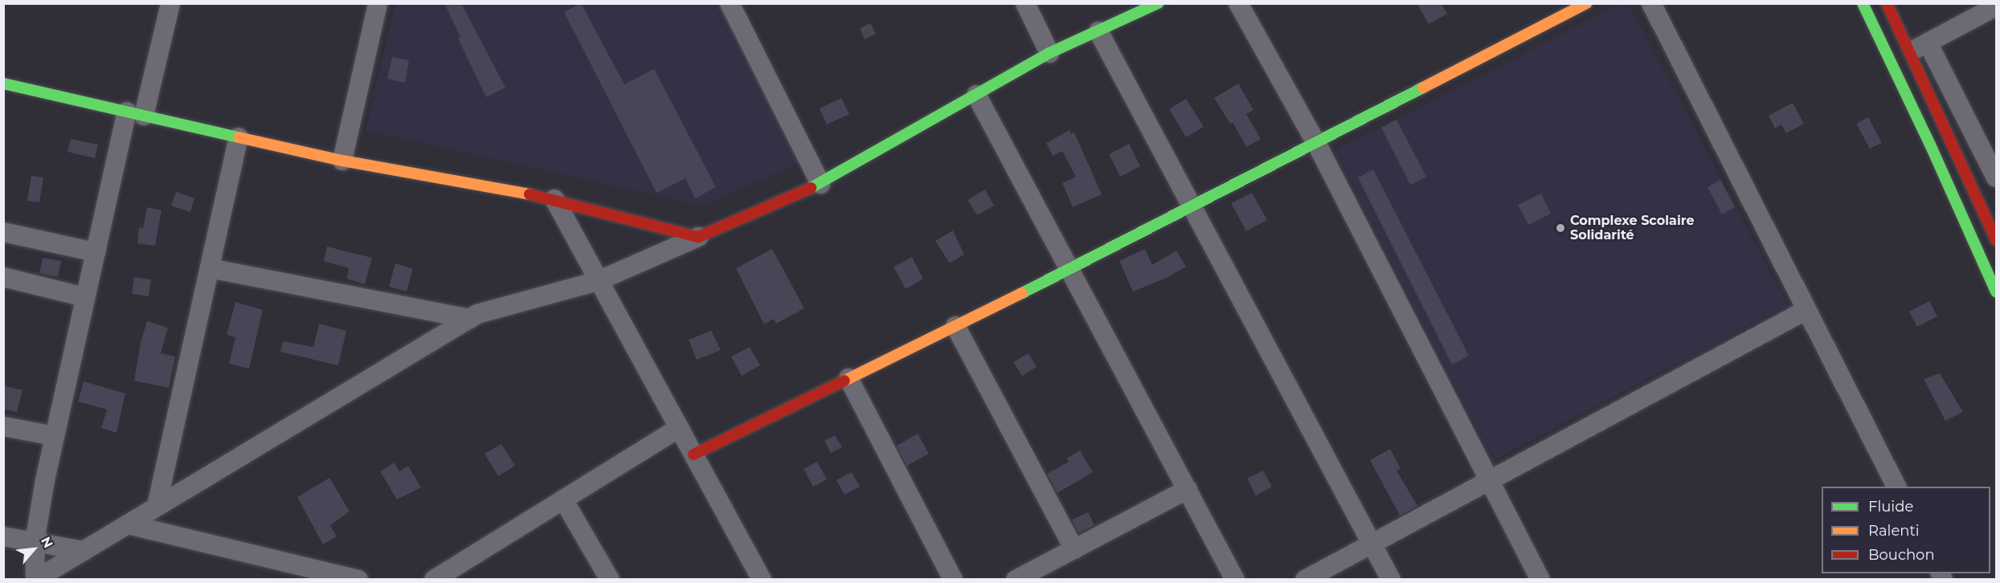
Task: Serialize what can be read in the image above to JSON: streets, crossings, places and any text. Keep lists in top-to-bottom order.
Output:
{
  "places": ["Complexe Scolaire Solidarité"],
  "legend": ["Fluide", "Ralenti", "Bouchon"],
  "north": "top right"
}
